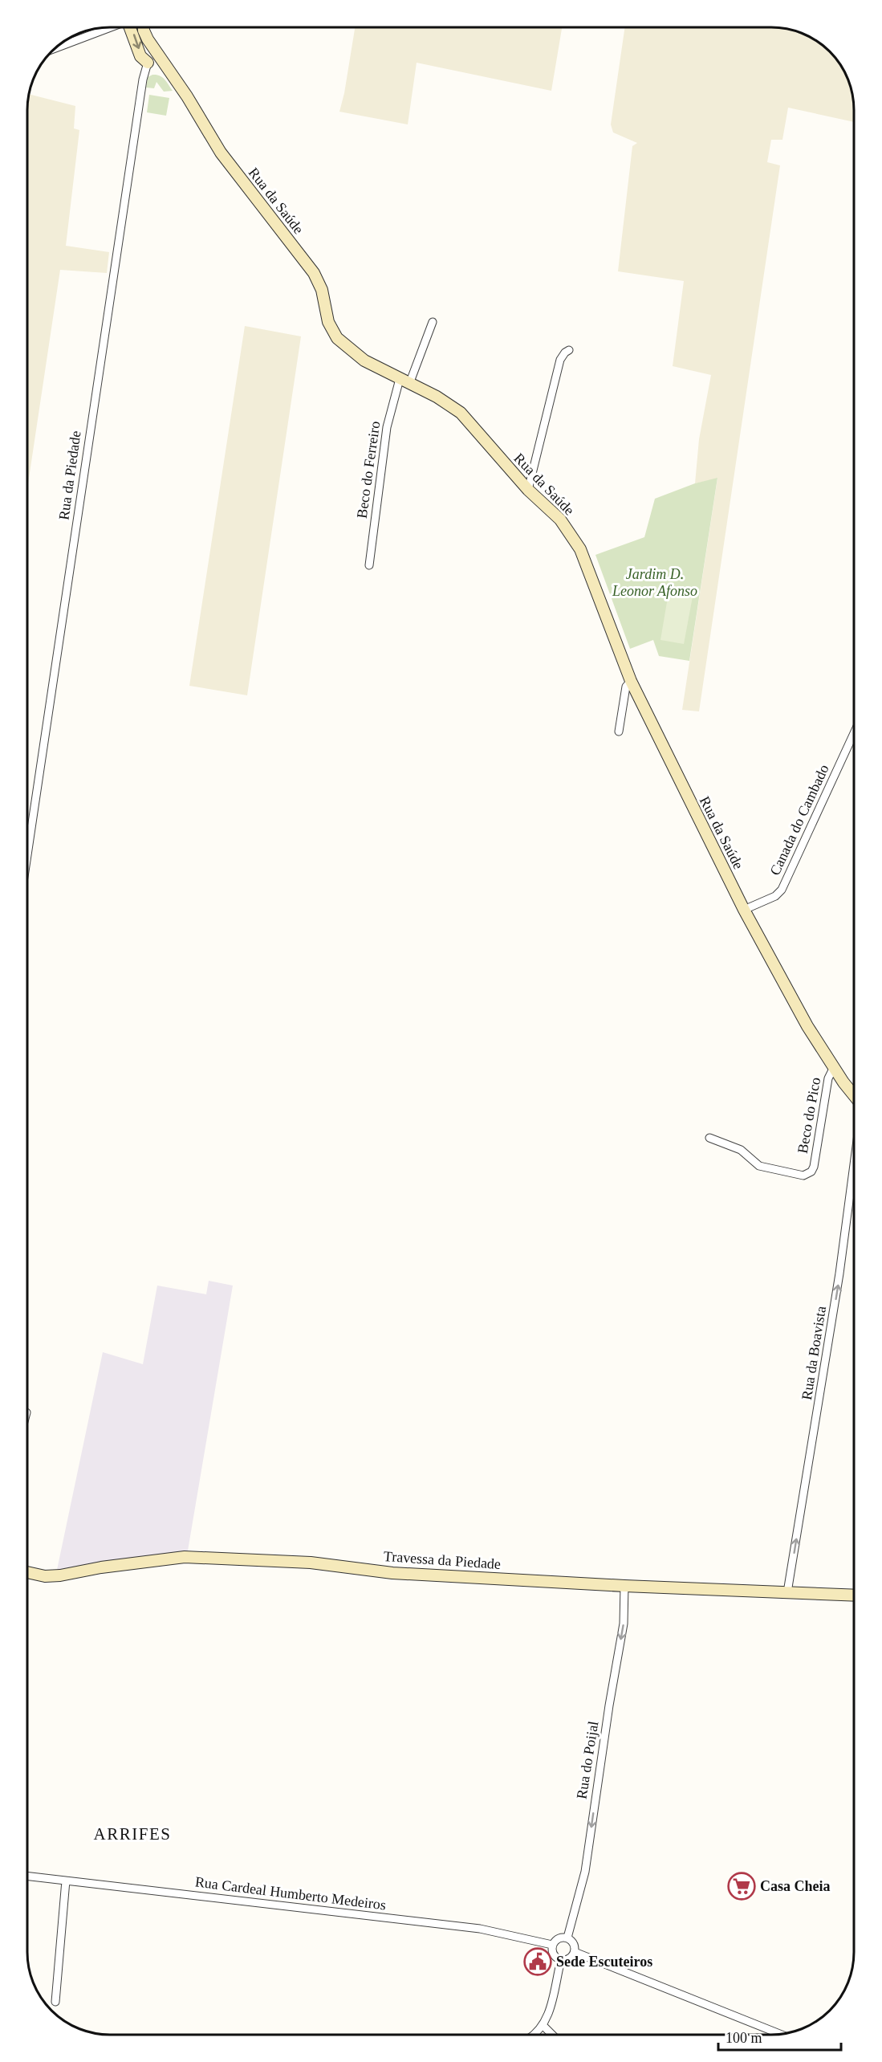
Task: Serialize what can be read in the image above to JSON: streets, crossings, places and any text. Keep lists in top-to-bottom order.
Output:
{
  "streets": {
    "street": [
      "Rua da Saúde",
      "Beco do Ferreiro",
      "Rua da Piedade",
      "Canada do Cambado",
      "Beco do Pico",
      "Rua da Boavista",
      "Travessa da Piedade",
      "Rua do Poijal",
      "Rua Cardeal Humberto Medeiros"
    ]
  },
  "crossings": [
    ["Rua da Saúde", "Beco do Ferreiro"],
    ["Rua da Saúde", "Canada do Cambado"],
    ["Rua da Saúde", "Beco do Pico"],
    ["Rua da Boavista", "Travessa da Piedade"],
    ["Travessa da Piedade", "Rua do Poijal"],
    ["Rua do Poijal", "Rua Cardeal Humberto Medeiros"]
  ],
  "one_way": ["Rua da Boavista", "Rua do Poijal"],
  "districts": ["ARRIFES"],
  "parks": ["Jardim D. Leonor Afonso"],
  "places": {
    "supermarket": ["Casa Cheia"],
    "public building": ["Sede Escuteiros"]
  },
  "scale_bar": "100 m"
}
